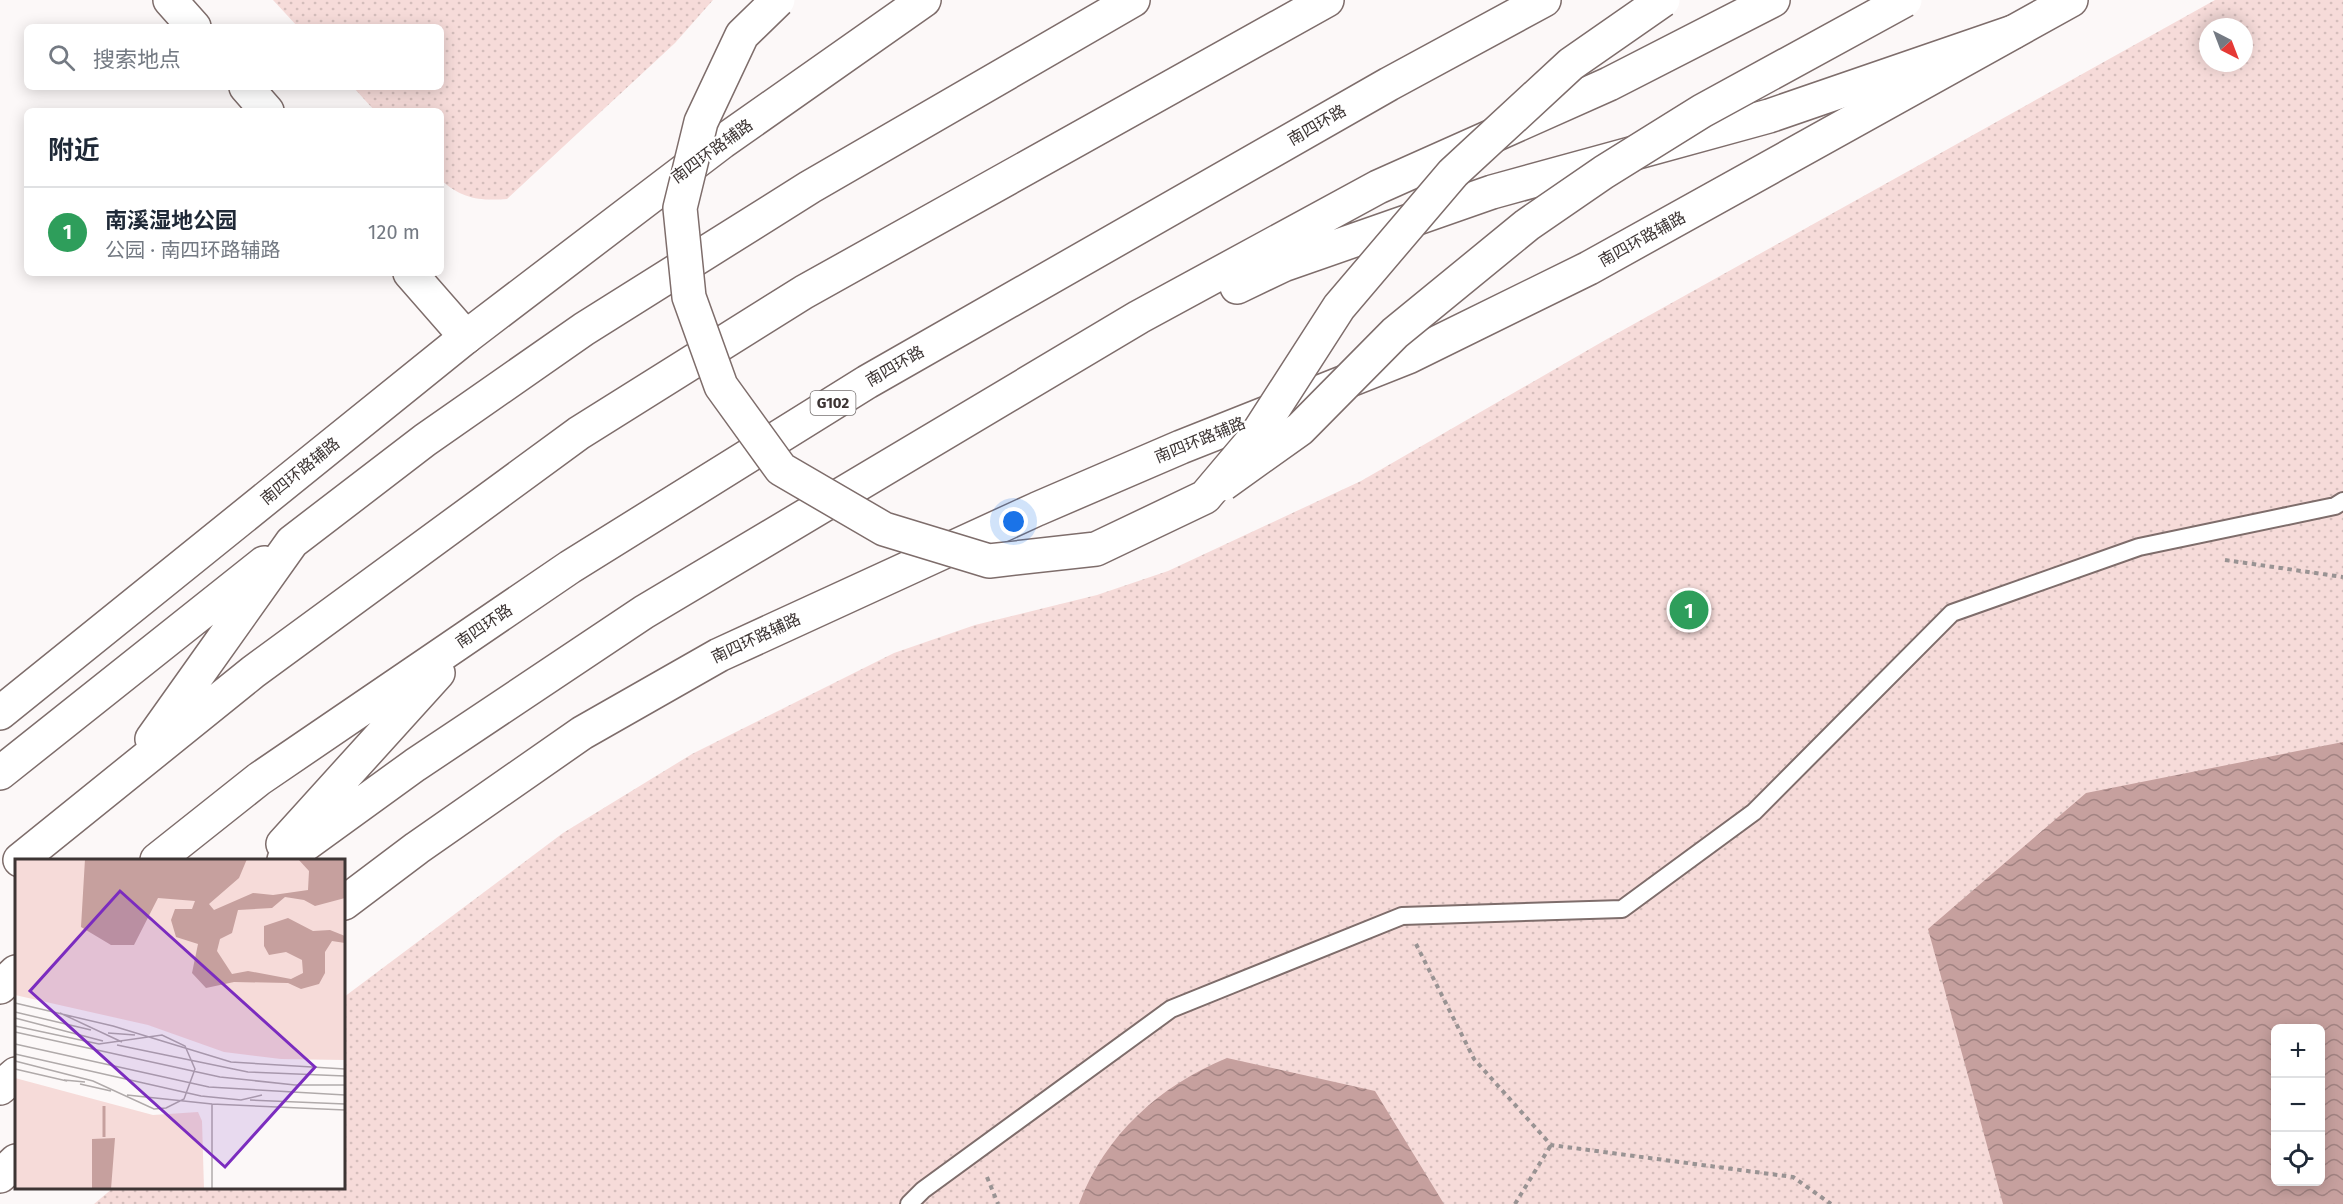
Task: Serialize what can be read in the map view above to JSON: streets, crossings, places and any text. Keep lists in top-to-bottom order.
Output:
{
  "streets": {
    "main road": ["南四环路", "南四环路辅路", "G102"]
  },
  "north": "bottom right",
  "page": {
    "search": "搜索地点",
    "heading": "附近",
    "list": [
      {
        "mark": "1",
        "name": "南溪湿地公园",
        "note": "公园 · 南四环路辅路",
        "value": "120 m"
      }
    ],
    "pins": "1",
    "map_buttons": ["+", "−"]
  }
}
